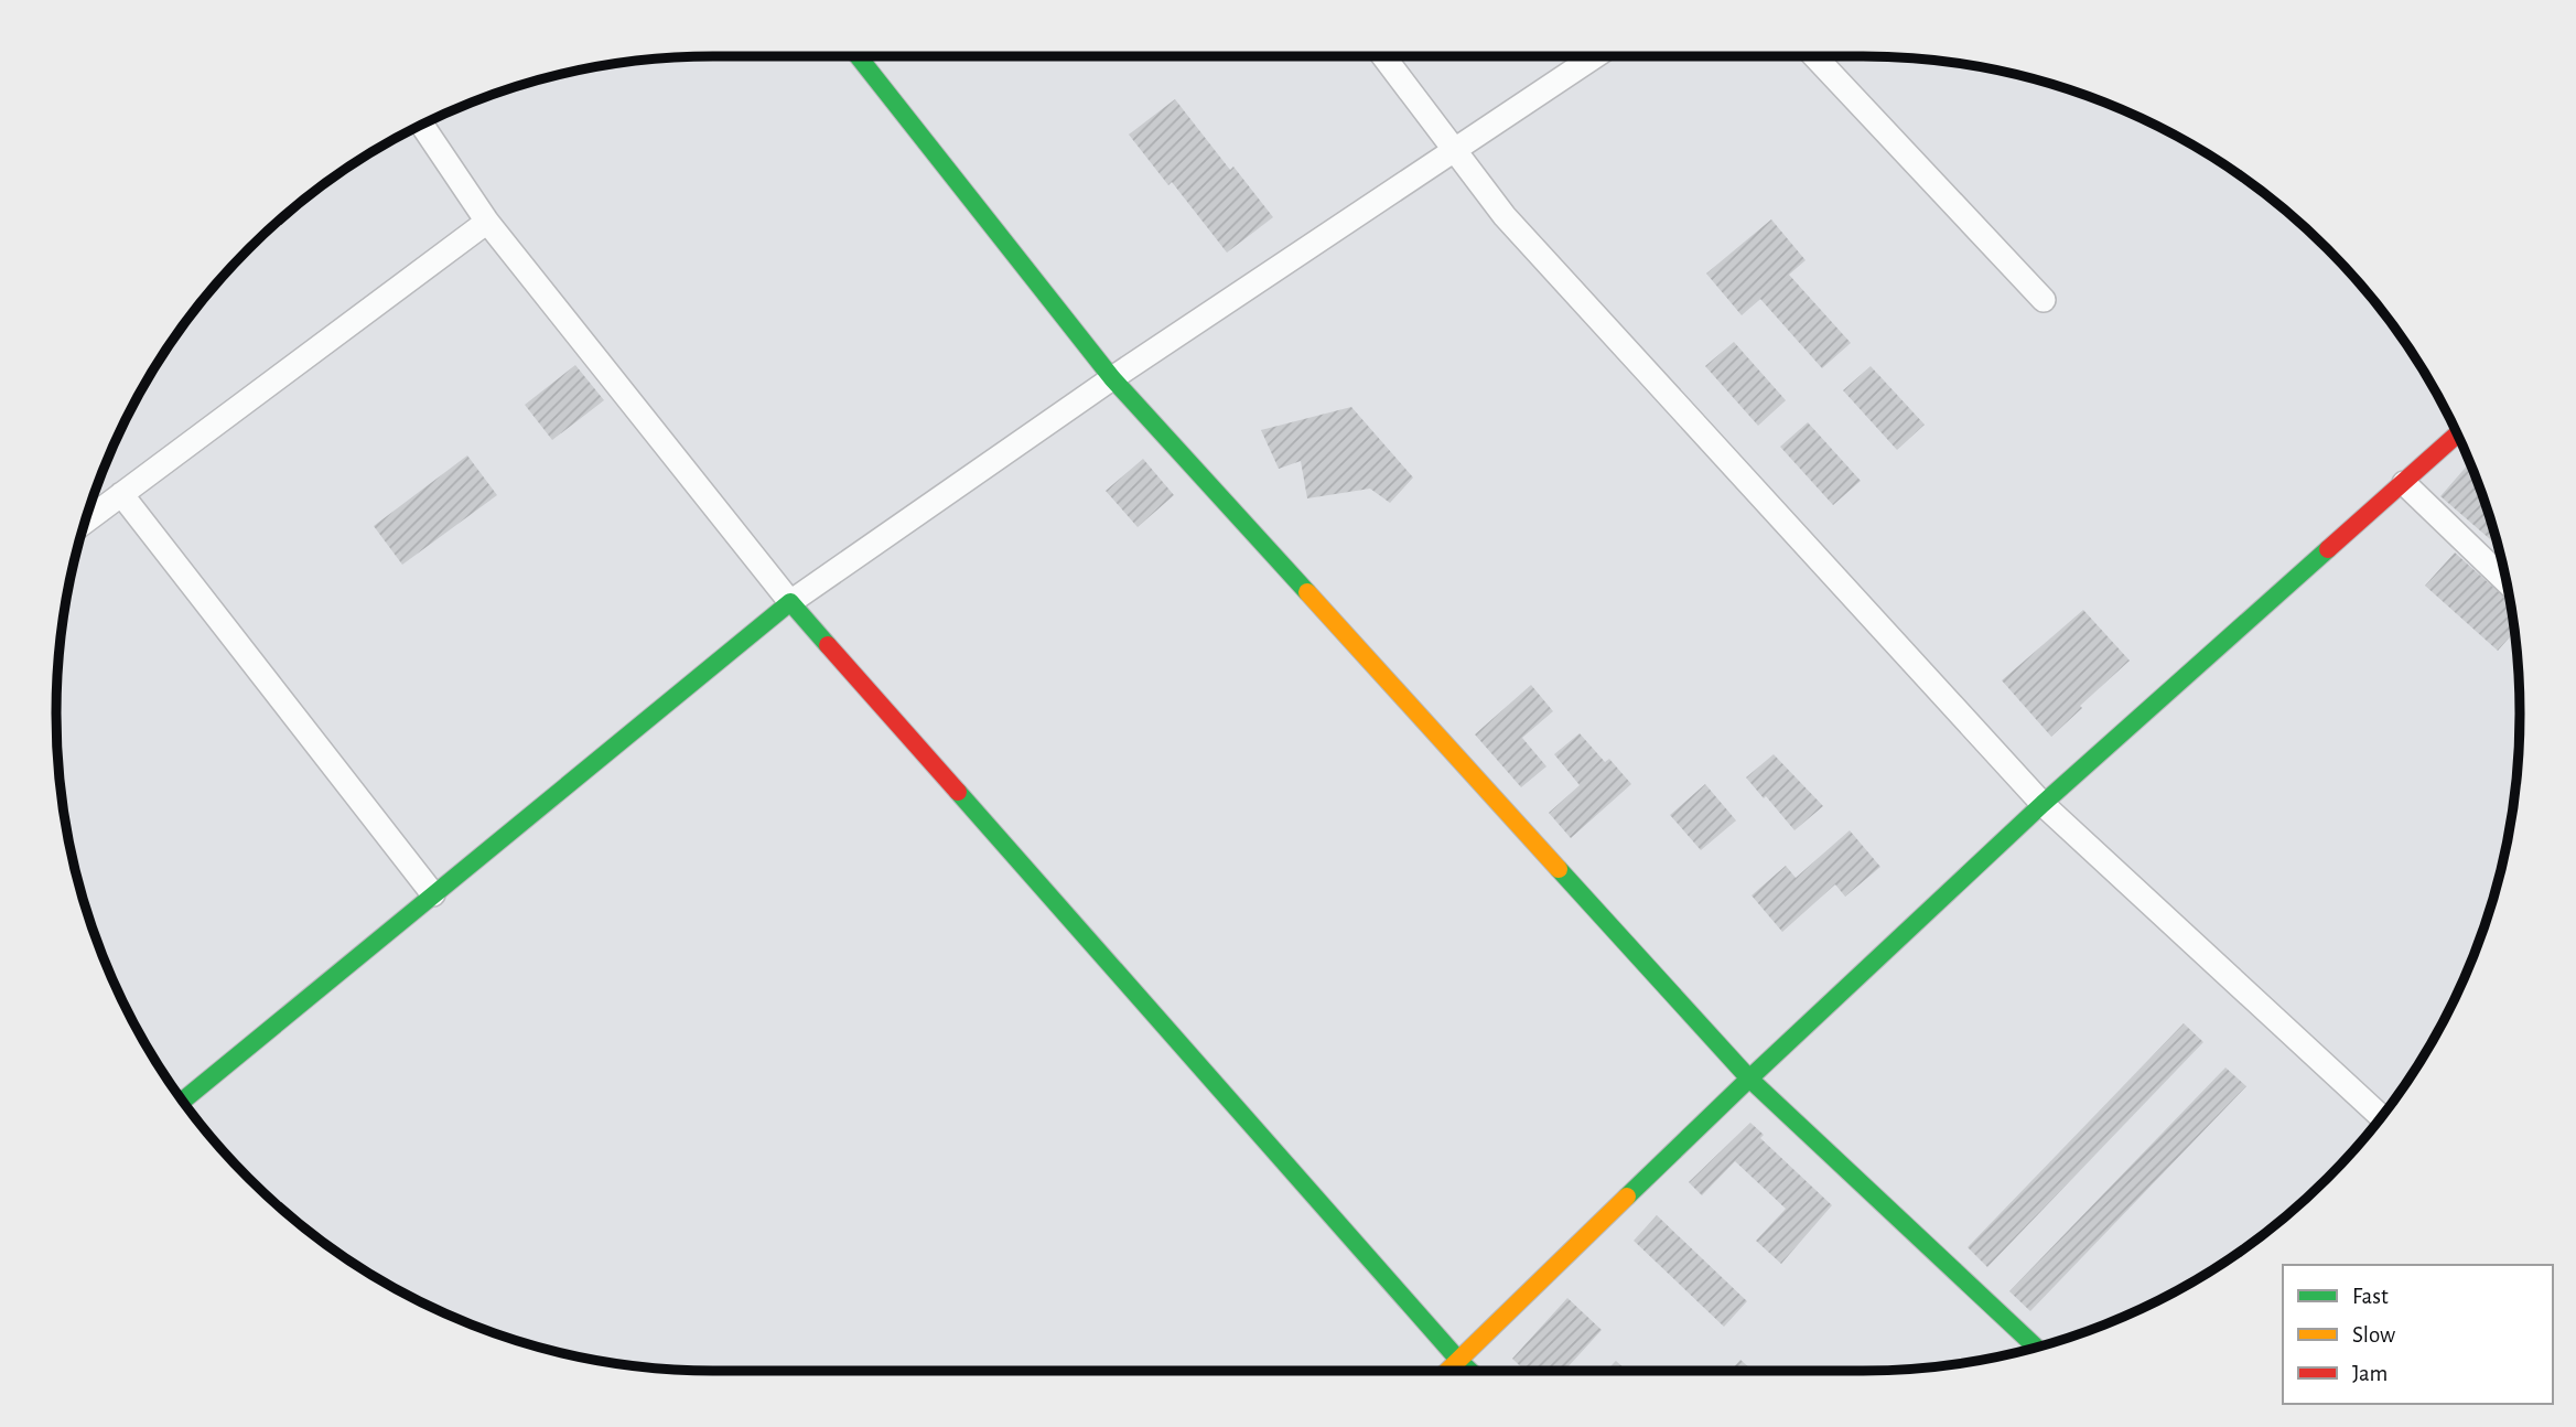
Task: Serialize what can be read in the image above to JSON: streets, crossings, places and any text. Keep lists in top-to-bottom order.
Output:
{
  "legend": ["Fast", "Slow", "Jam"]
}
